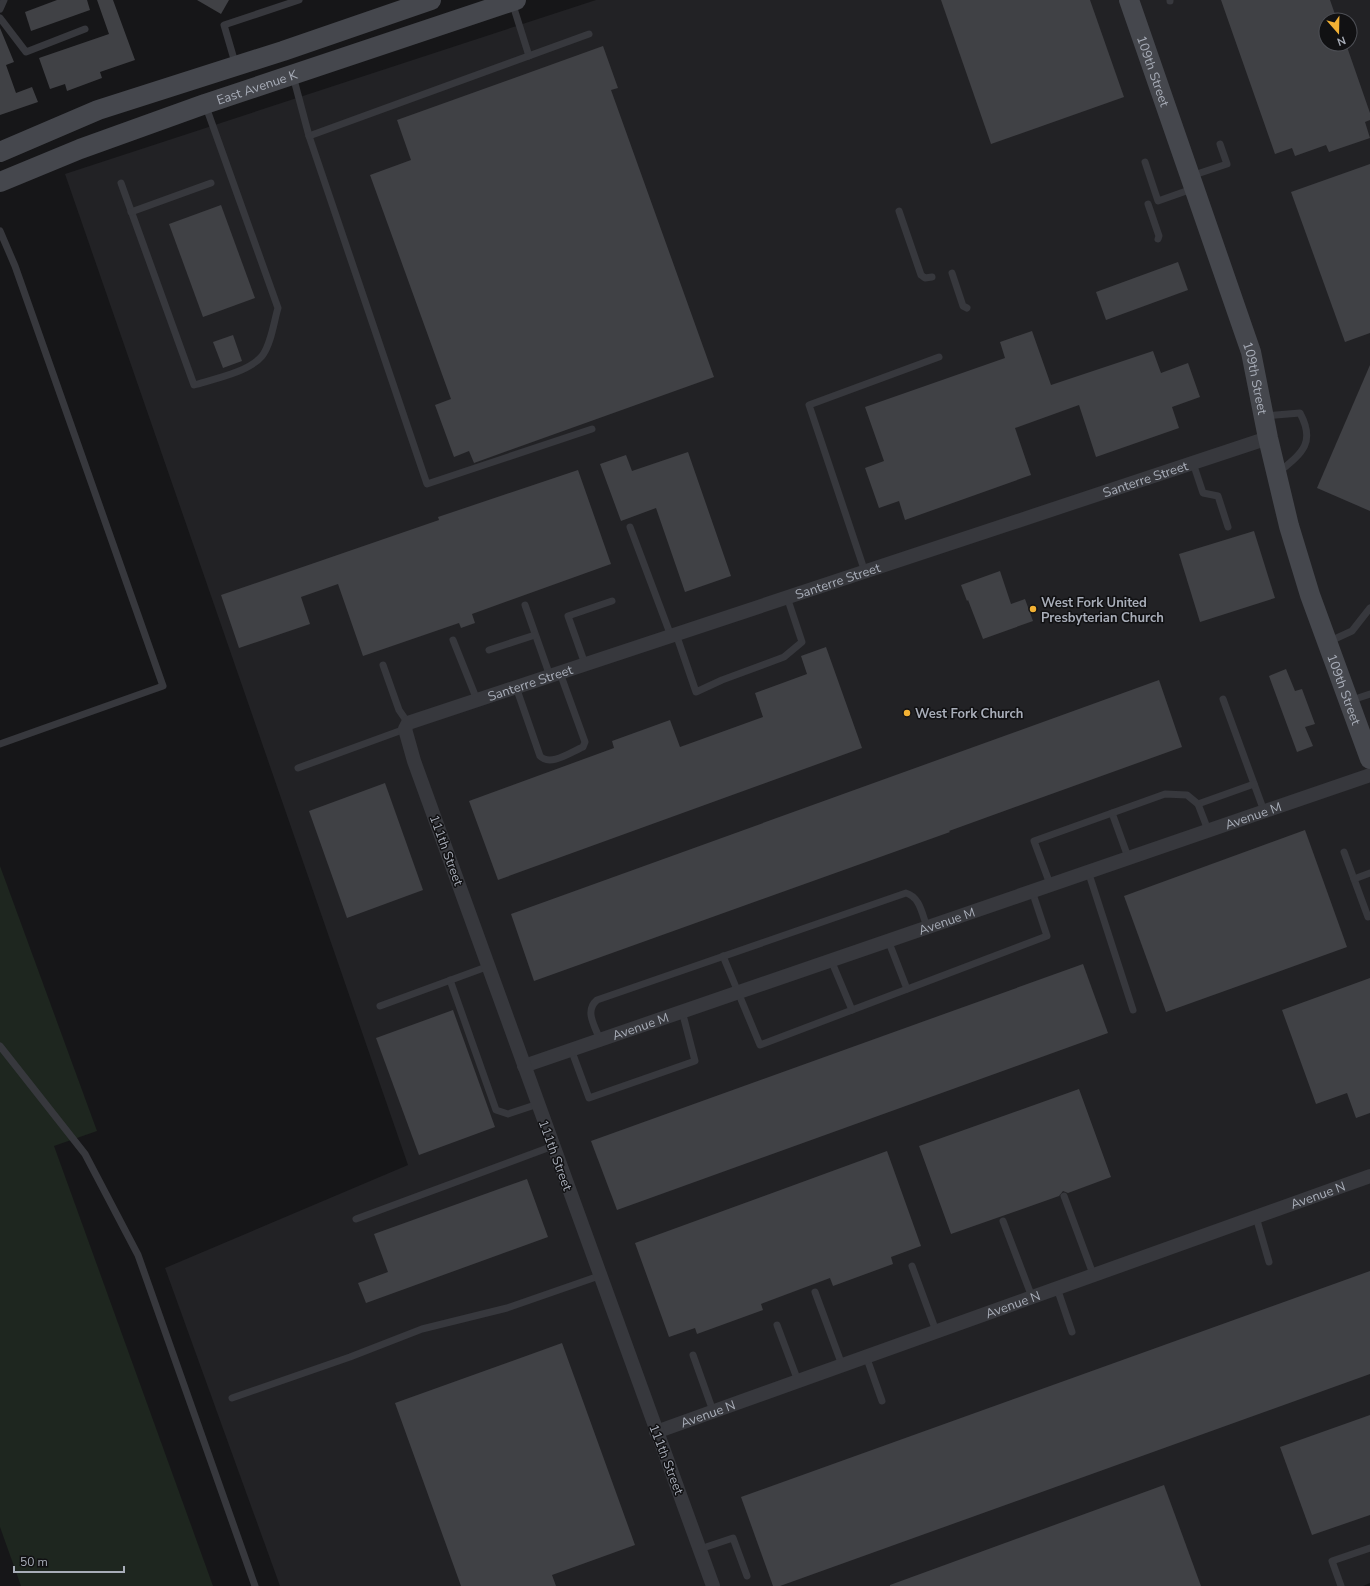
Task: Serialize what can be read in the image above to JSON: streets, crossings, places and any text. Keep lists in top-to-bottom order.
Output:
{
  "streets": {
    "street": [
      "109th Street",
      "East Avenue K",
      "Santerre Street",
      "Avenue M",
      "111th Street",
      "Avenue N"
    ]
  },
  "crossings": [
    ["109th Street", "Santerre Street"],
    ["Santerre Street", "111th Street"],
    ["Avenue M", "111th Street"],
    ["111th Street", "Avenue N"]
  ],
  "places": ["West Fork United Presbyterian Church", "West Fork Church"],
  "scale_bar": "50 m",
  "north": "bottom"
}
